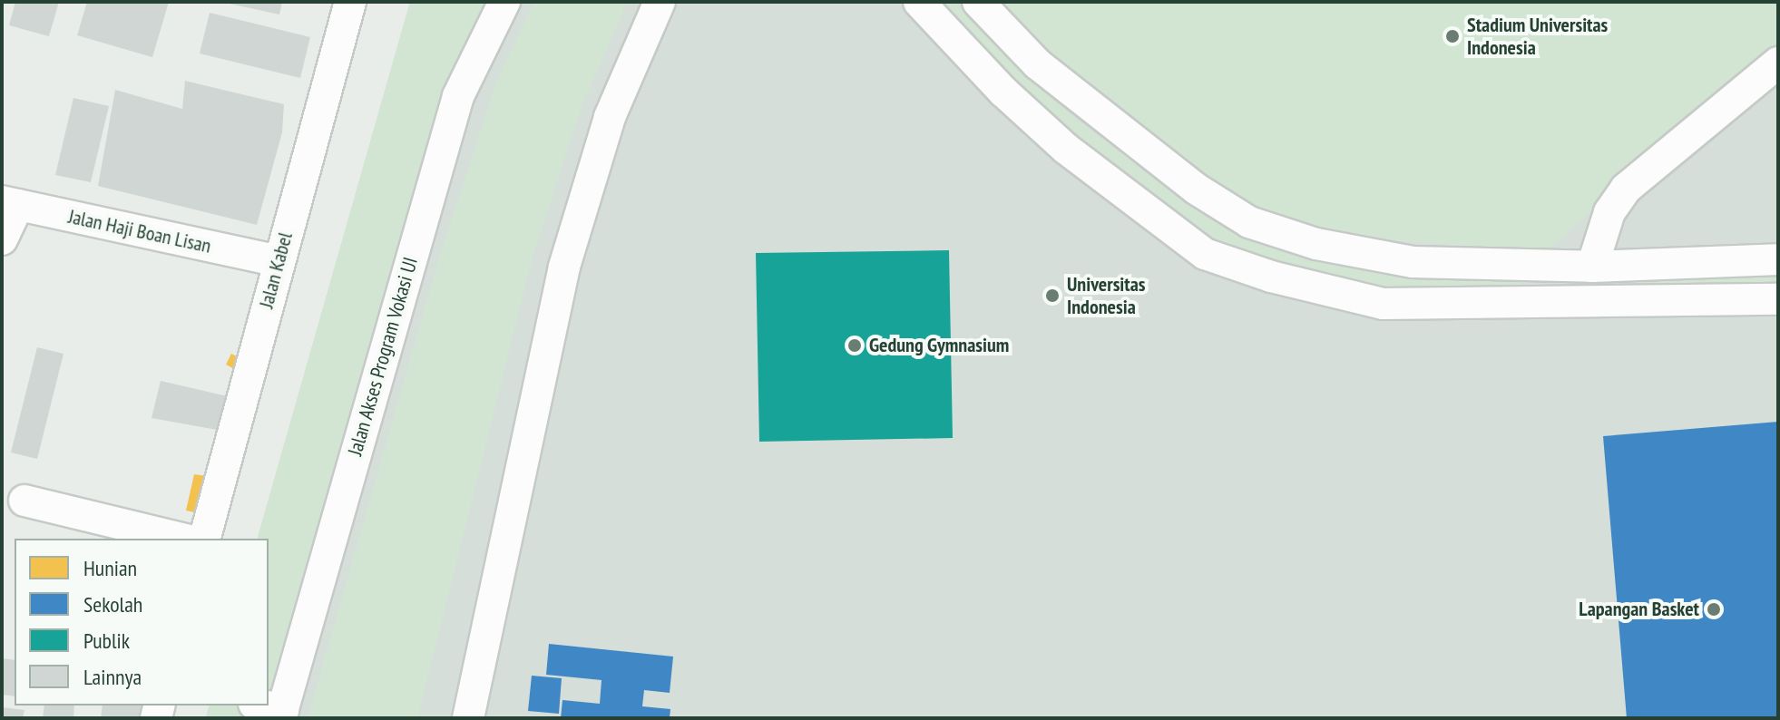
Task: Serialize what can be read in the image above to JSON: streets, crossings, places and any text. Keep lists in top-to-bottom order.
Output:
{
  "streets": {
    "street": ["Jalan Haji Boan Lisan", "Jalan Kabel", "Jalan Akses Program Vokasi UI"]
  },
  "crossings": [
    ["Jalan Haji Boan Lisan", "Jalan Kabel"]
  ],
  "places": [
    "Stadium Universitas Indonesia",
    "Universitas Indonesia",
    "Gedung Gymnasium",
    "Lapangan Basket"
  ],
  "legend": [
    "Hunian",
    "Sekolah",
    "Publik",
    "Lainnya"
  ]
}
